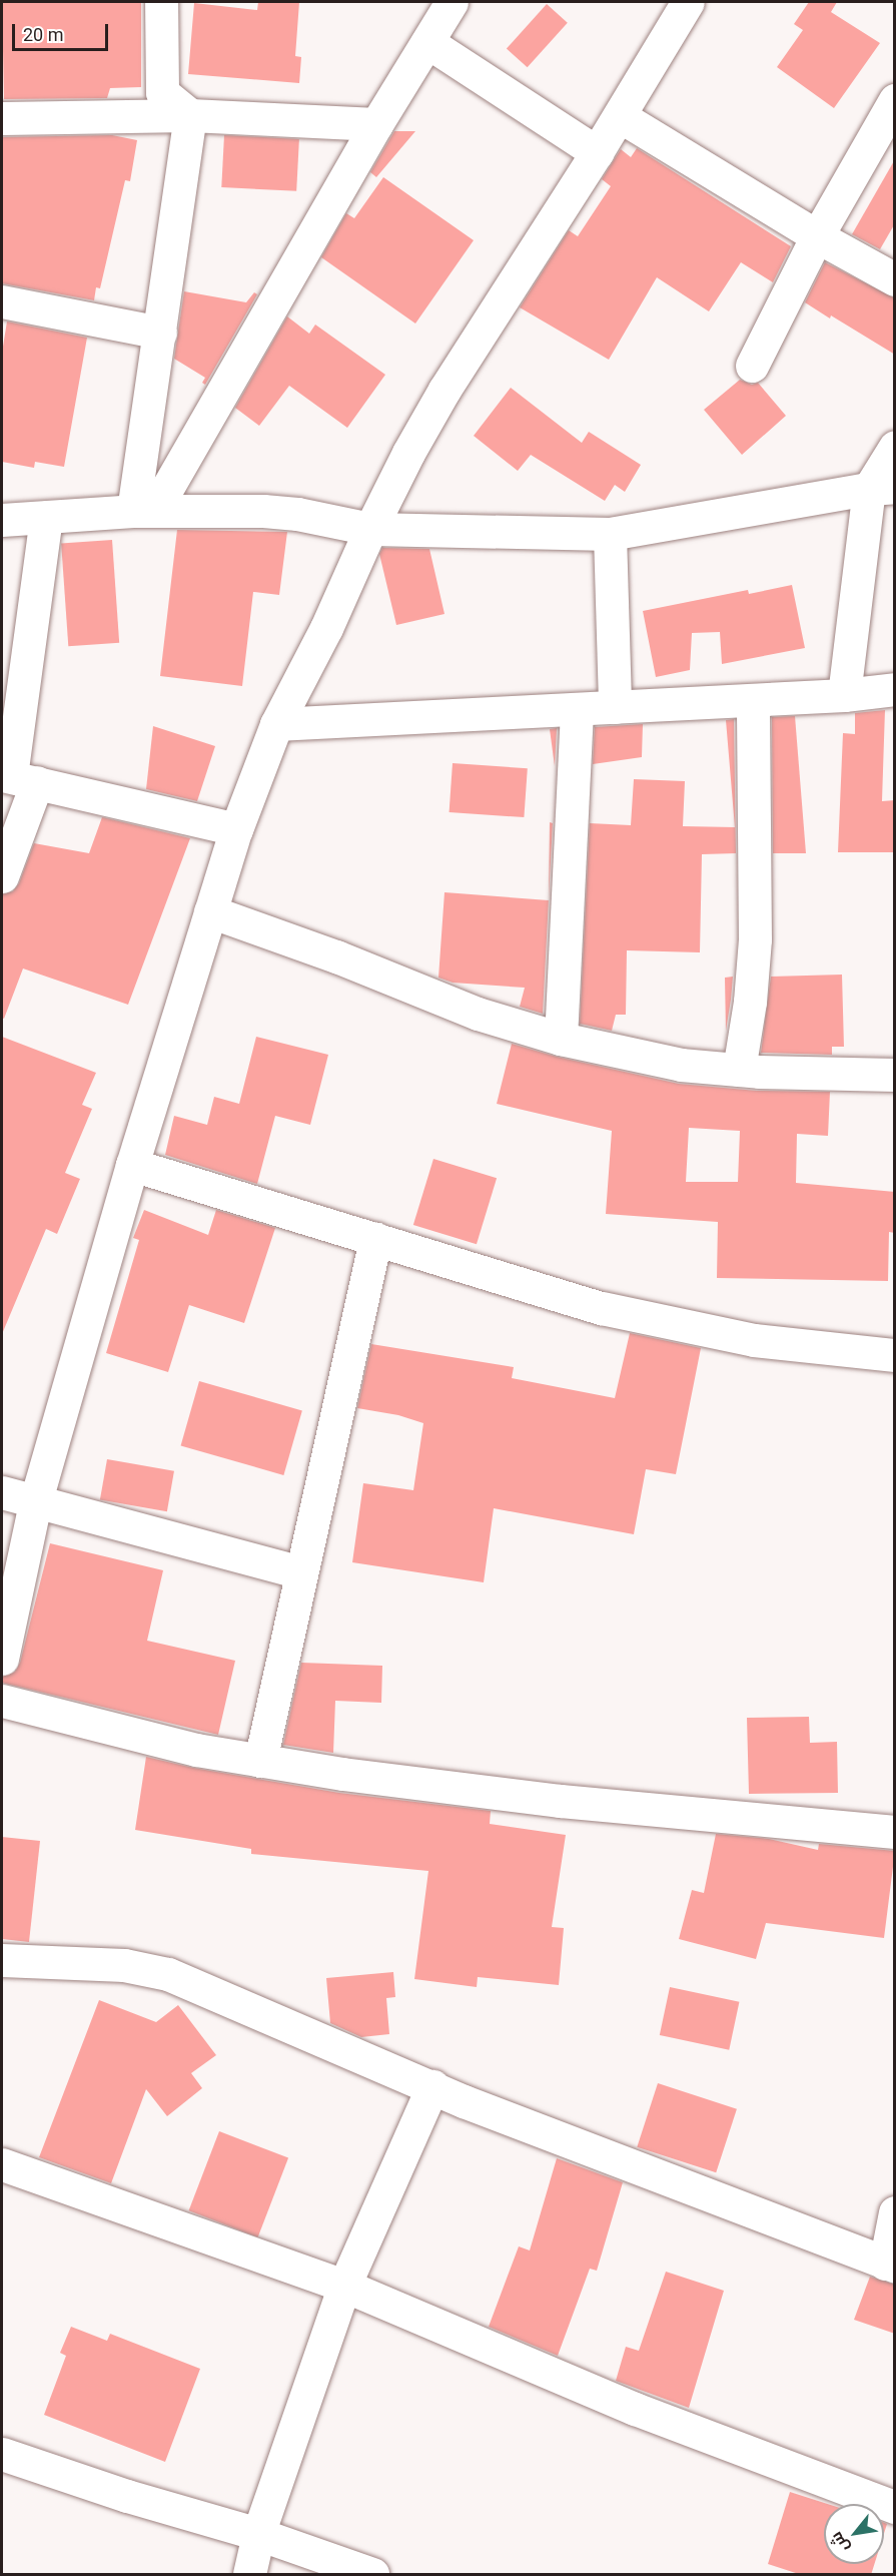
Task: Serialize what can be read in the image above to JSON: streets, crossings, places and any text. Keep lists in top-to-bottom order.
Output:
{
  "scale_bar": "20 m",
  "north": "bottom left"
}
